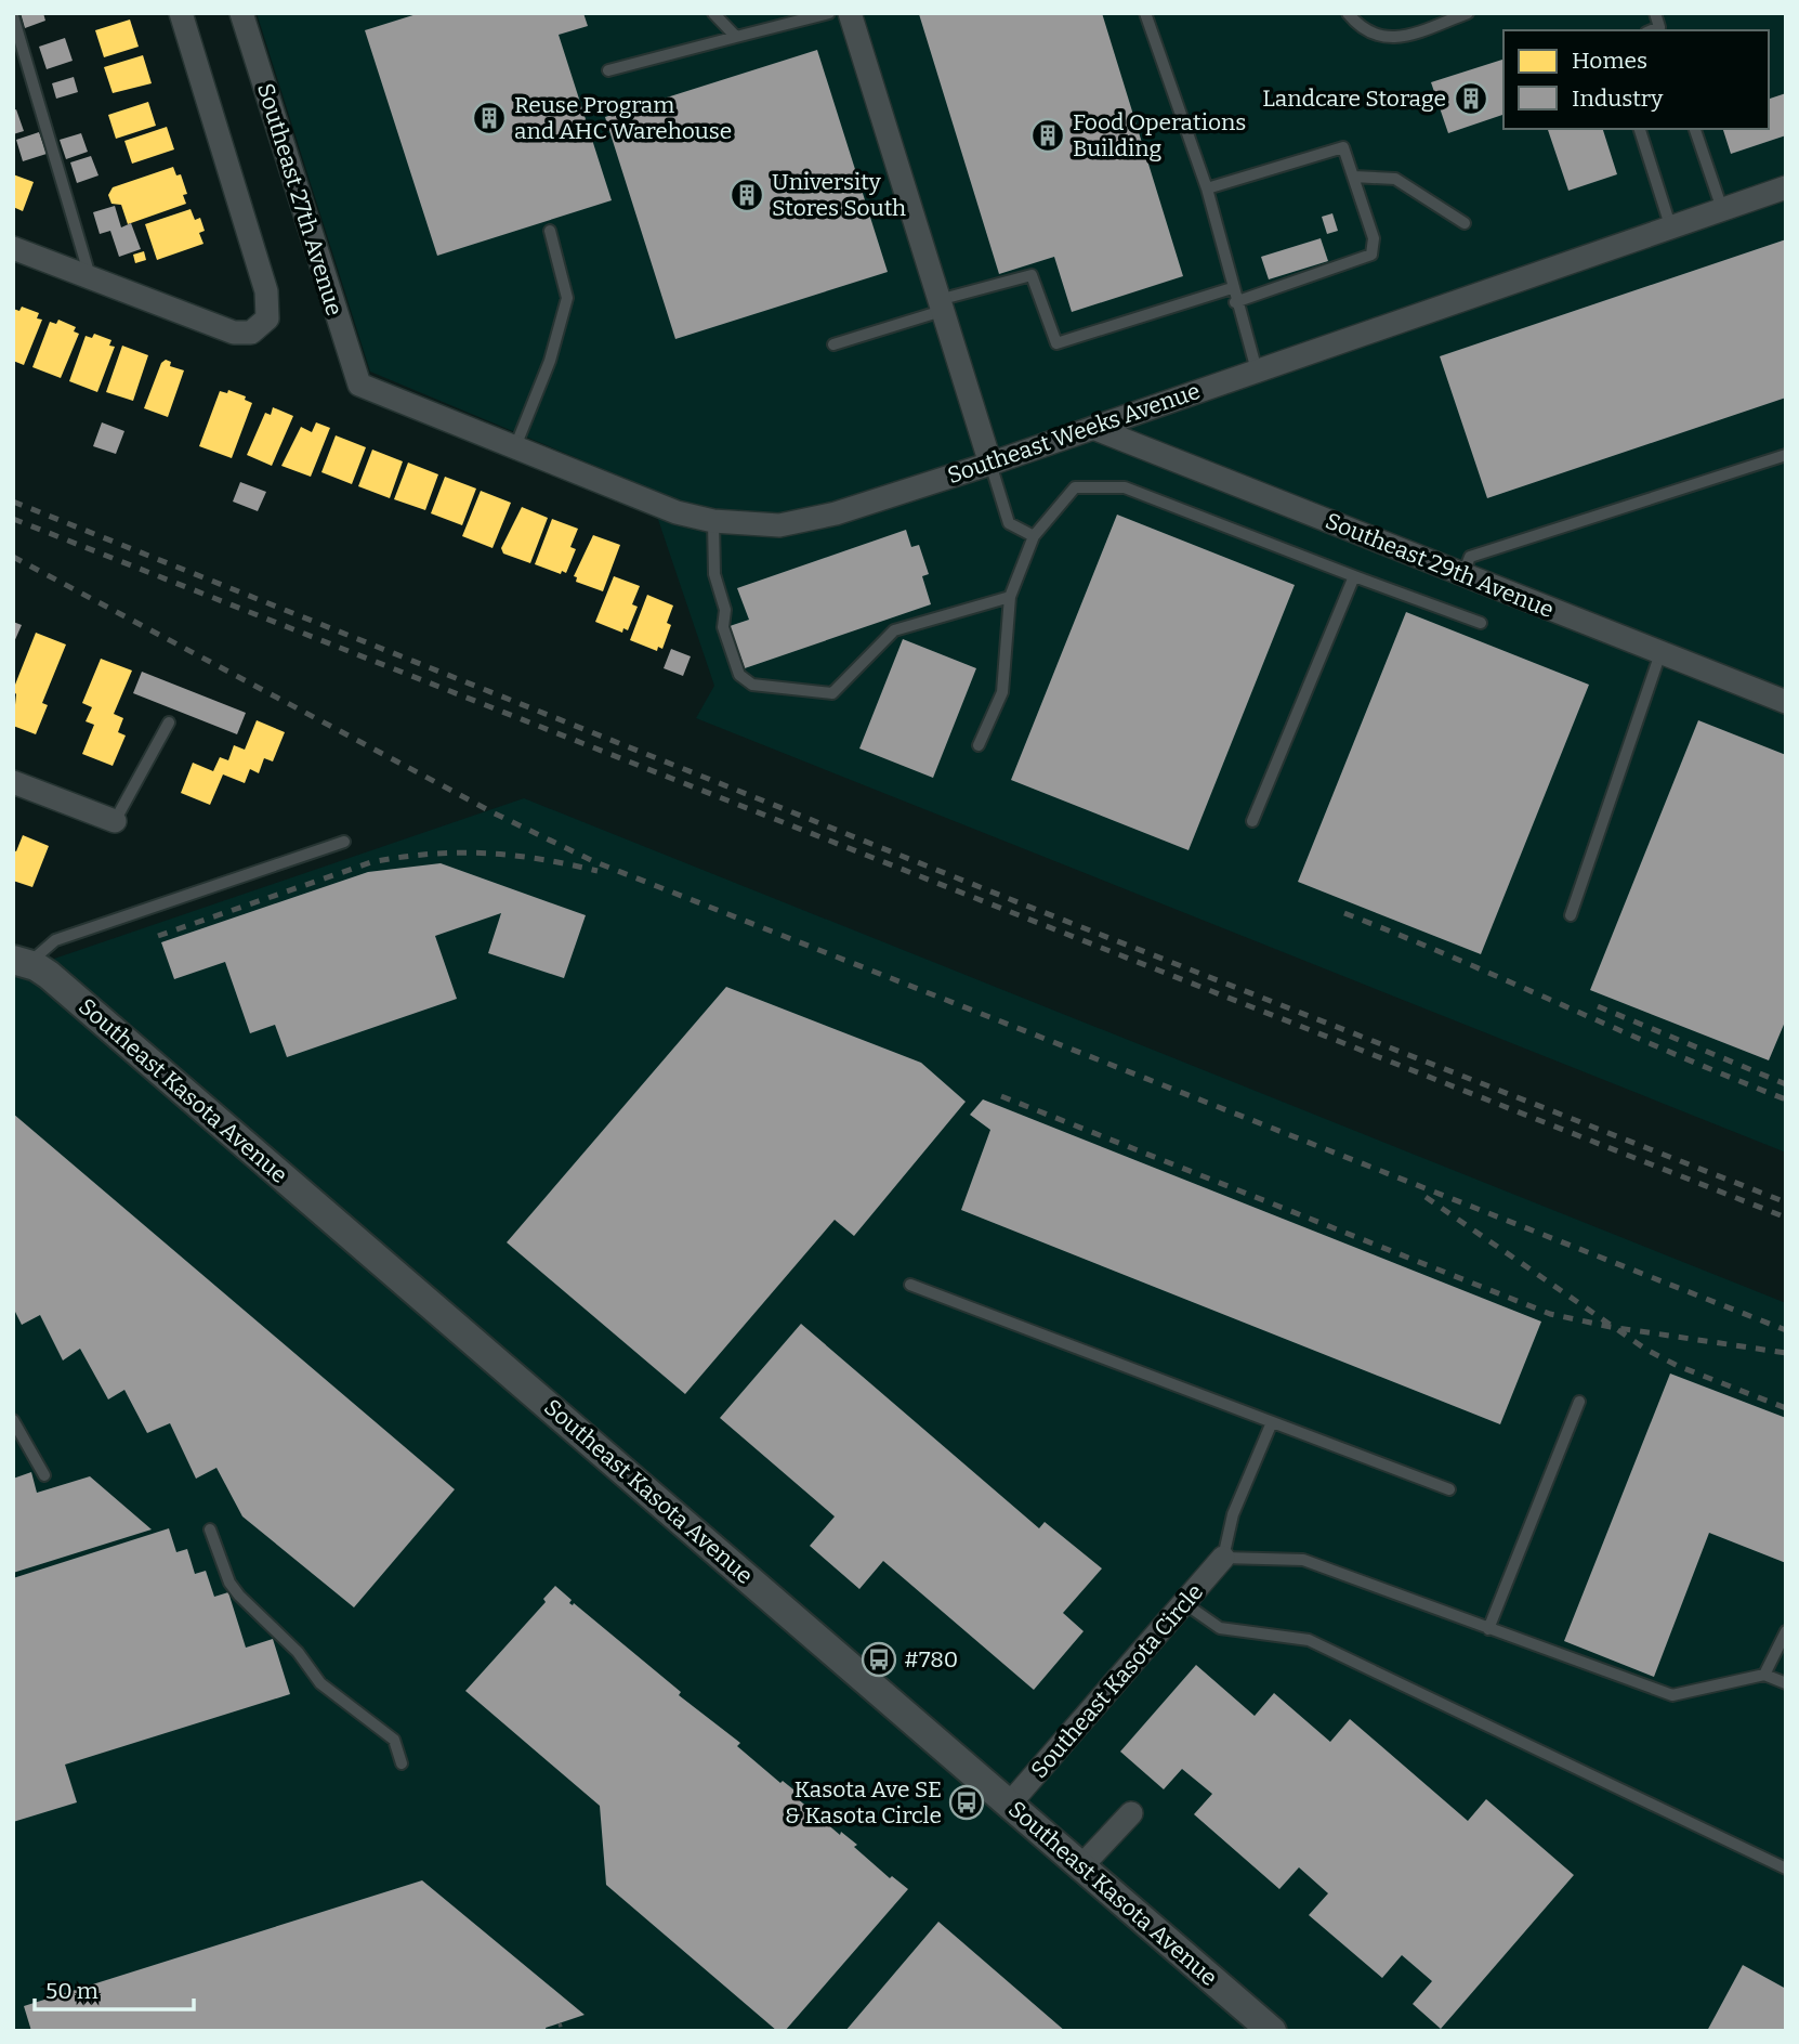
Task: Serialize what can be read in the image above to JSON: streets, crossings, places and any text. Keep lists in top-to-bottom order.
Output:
{
  "streets": {
    "street": [
      "Southeast 27th Avenue",
      "Southeast Weeks Avenue",
      "Southeast 29th Avenue",
      "Southeast Kasota Avenue",
      "Southeast Kasota Circle"
    ]
  },
  "crossings": [
    ["Southeast 27th Avenue", "Southeast Weeks Avenue"],
    ["Southeast Weeks Avenue", "Southeast 29th Avenue"],
    ["Southeast Kasota Avenue", "Southeast Kasota Circle"]
  ],
  "places": {
    "building": [
      "Landcare Storage",
      "Reuse Program and AHC Warehouse",
      "Food Operations Building",
      "University Stores South"
    ],
    "bus stop": ["#780", "Kasota Ave SE & Kasota Circle"]
  },
  "legend": ["Homes", "Industry"],
  "scale_bar": "50 m"
}
